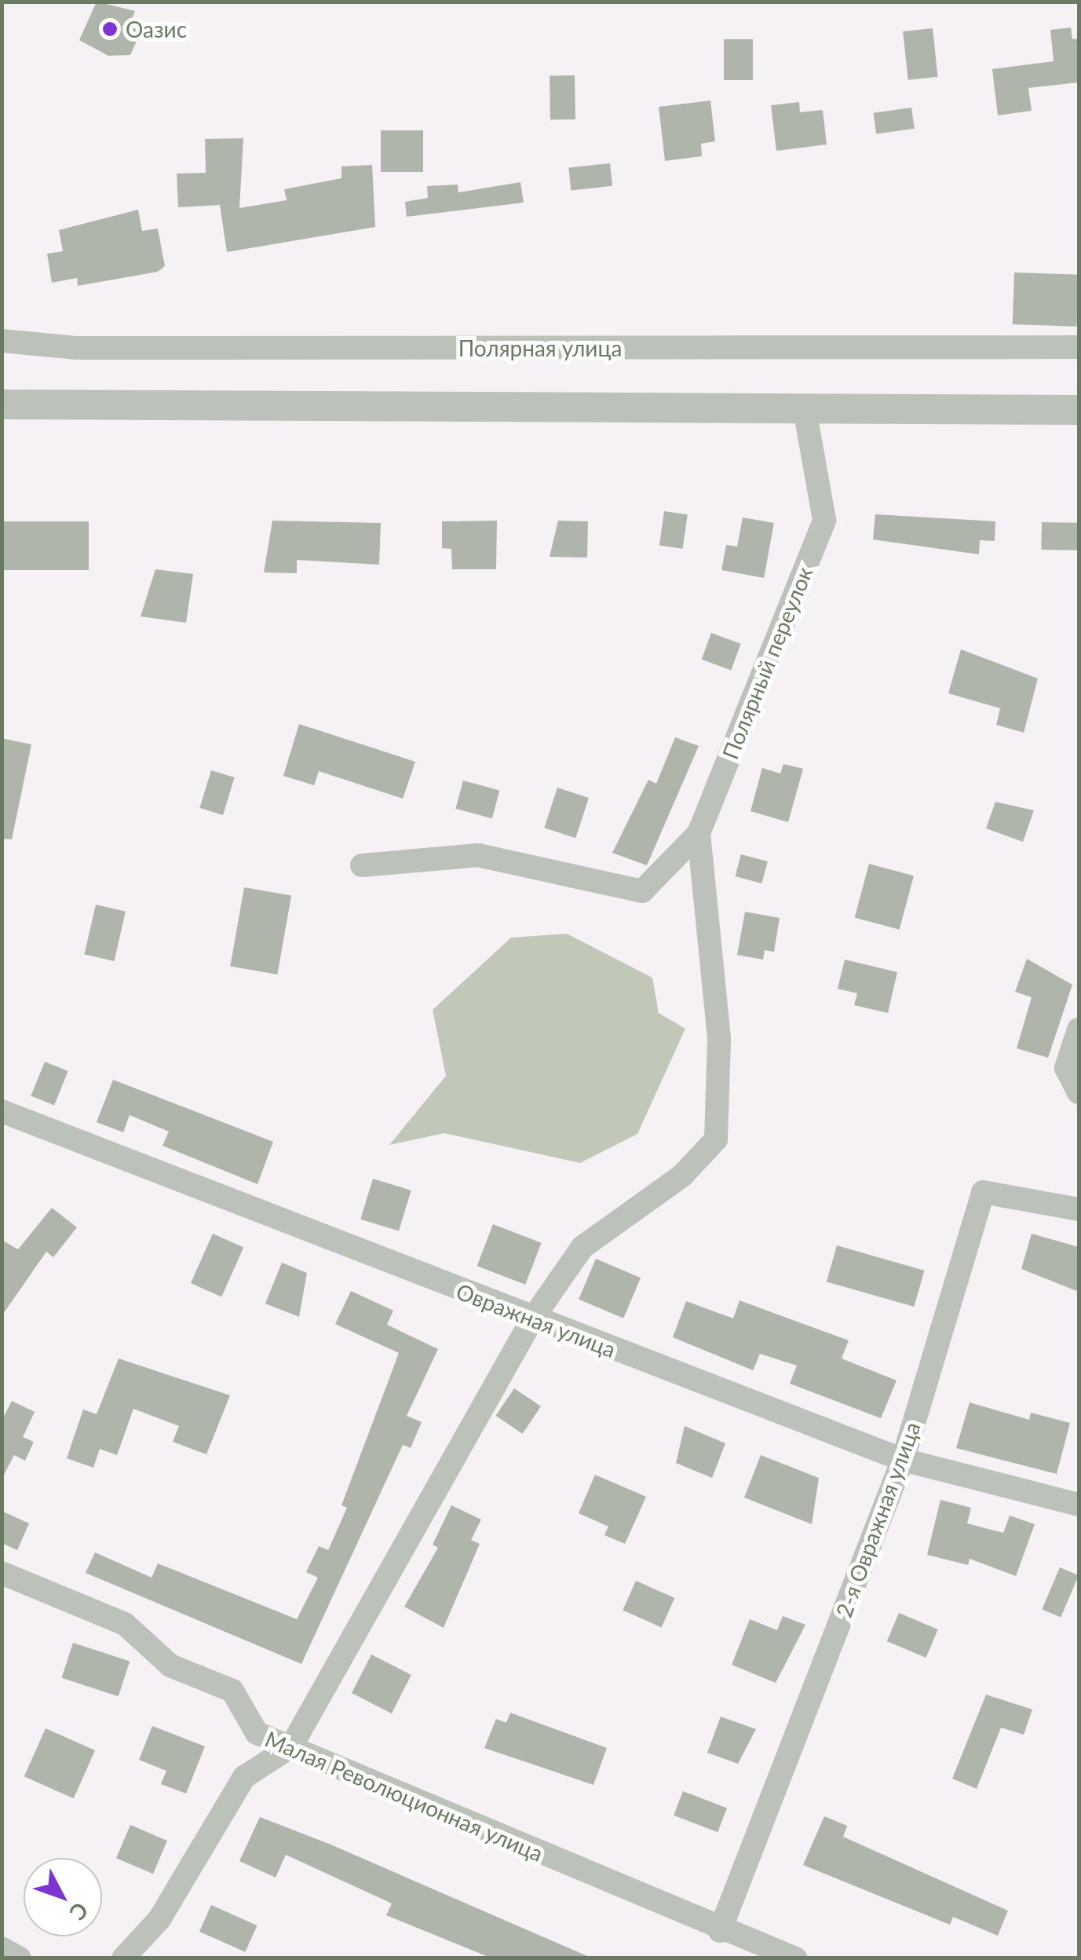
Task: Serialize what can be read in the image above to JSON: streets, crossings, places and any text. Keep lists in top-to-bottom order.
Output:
{
  "streets": {
    "street": [
      "Полярная улица",
      "Полярный переулок",
      "Овражная улица",
      "2-я Овражная улица",
      "Малая Революционная улица"
    ]
  },
  "crossings": [
    ["Овражная улица", "2-я Овражная улица"],
    ["2-я Овражная улица", "Малая Революционная улица"]
  ],
  "places": ["Оазис"],
  "north": "bottom right"
}
